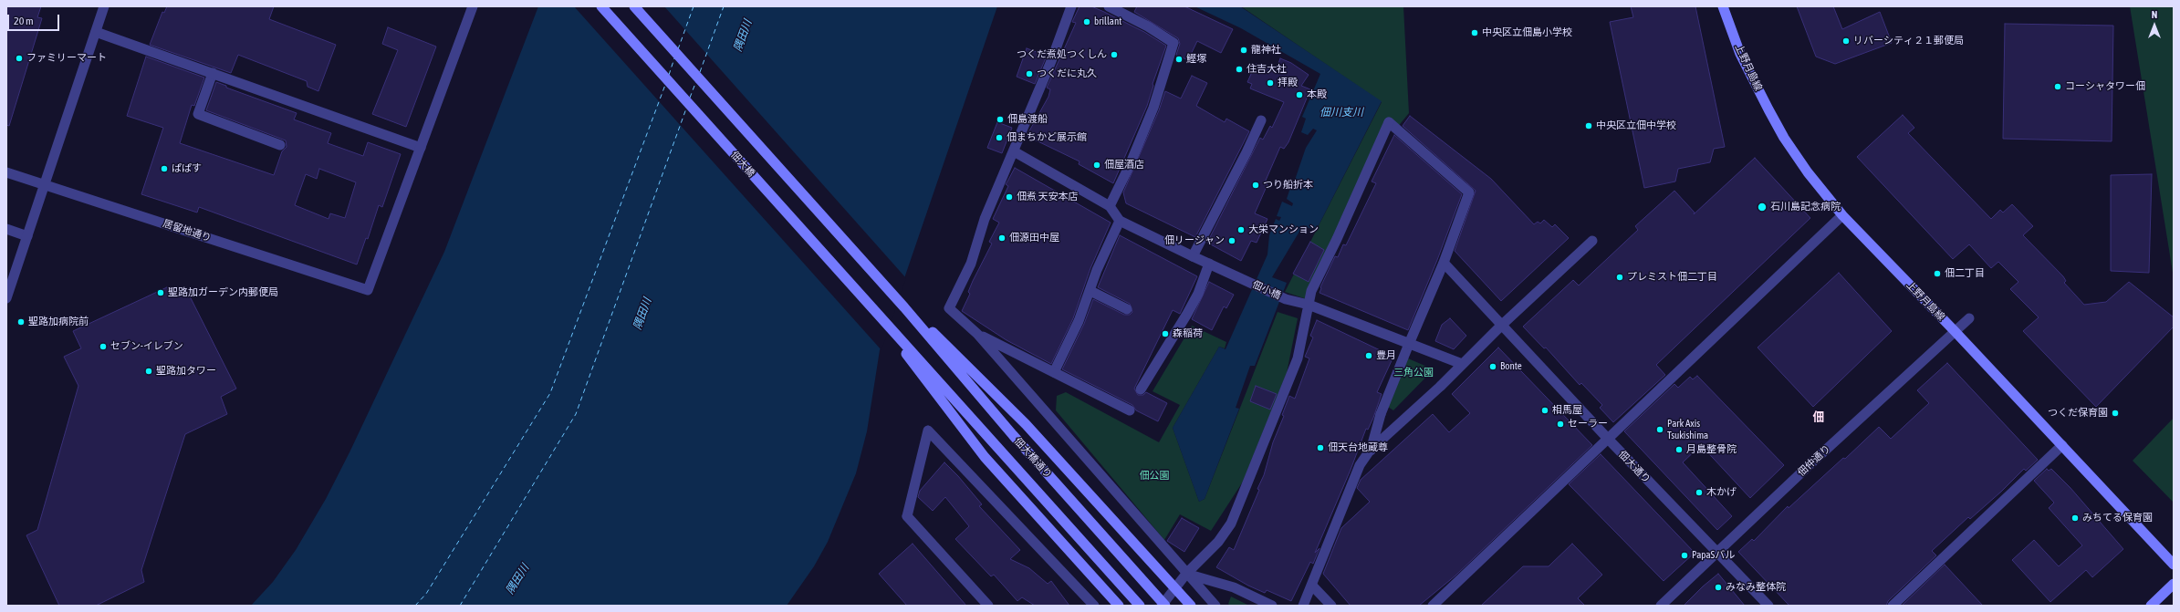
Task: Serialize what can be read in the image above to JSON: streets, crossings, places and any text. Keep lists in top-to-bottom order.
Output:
{
  "streets": {
    "main road": ["上野月島線", "佃大橋", "佃大橋通り"],
    "street": [
      "居留地通り",
      "佃小橋",
      "佃仲通り",
      "佃大通り"
    ]
  },
  "crossings": [
    ["上野月島線", "佃仲通り"],
    ["佃大橋", "佃大橋通り"],
    ["佃仲通り", "佃大通り"]
  ],
  "districts": ["佃"],
  "water": ["隅田川", "佃川支川"],
  "parks": ["三角公園", "佃公園"],
  "places": [
    "brillant",
    "中央区立佃島小学校",
    "リバーシティ２１郵便局",
    "龍神社",
    "つくだ煮処つくしん",
    "ファミリーマート",
    "鰹塚",
    "住吉大社",
    "つくだに丸久",
    "拝殿",
    "コーシャタワー佃",
    "本殿",
    "佃島渡船",
    "中央区立佃中学校",
    "佃まちかど展示館",
    "佃屋酒店",
    "ぱぱす",
    "つり船折本",
    "佃煮 天安本店",
    "石川島記念病院",
    "大栄マンション",
    "佃源田中屋",
    "佃リージャン",
    "佃二丁目",
    "プレミスト佃二丁目",
    "聖路加ガーデン内郵便局",
    "聖路加病院前",
    "森稲荷",
    "セブン-イレブン",
    "豊月",
    "Bonte",
    "聖路加タワー",
    "相馬屋",
    "つくだ保育園",
    "セーラー",
    "Park Axis Tsukishima",
    "佃天台地蔵尊",
    "月島整骨院",
    "木かげ",
    "みちてる保育園",
    "PapaSバル",
    "みなみ整体院"
  ],
  "scale_bar": "20 m",
  "north": "top"
}
